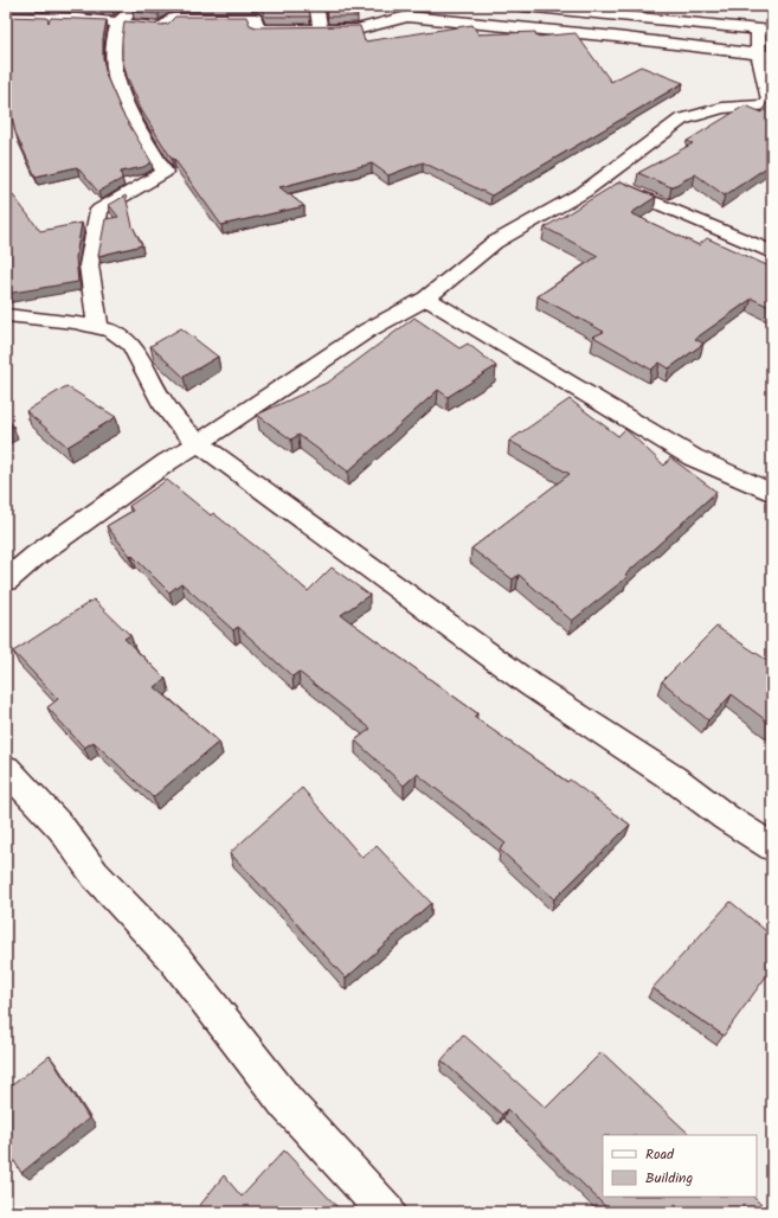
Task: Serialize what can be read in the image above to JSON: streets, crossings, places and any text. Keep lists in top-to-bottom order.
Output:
{
  "legend": ["Road", "Building"]
}
